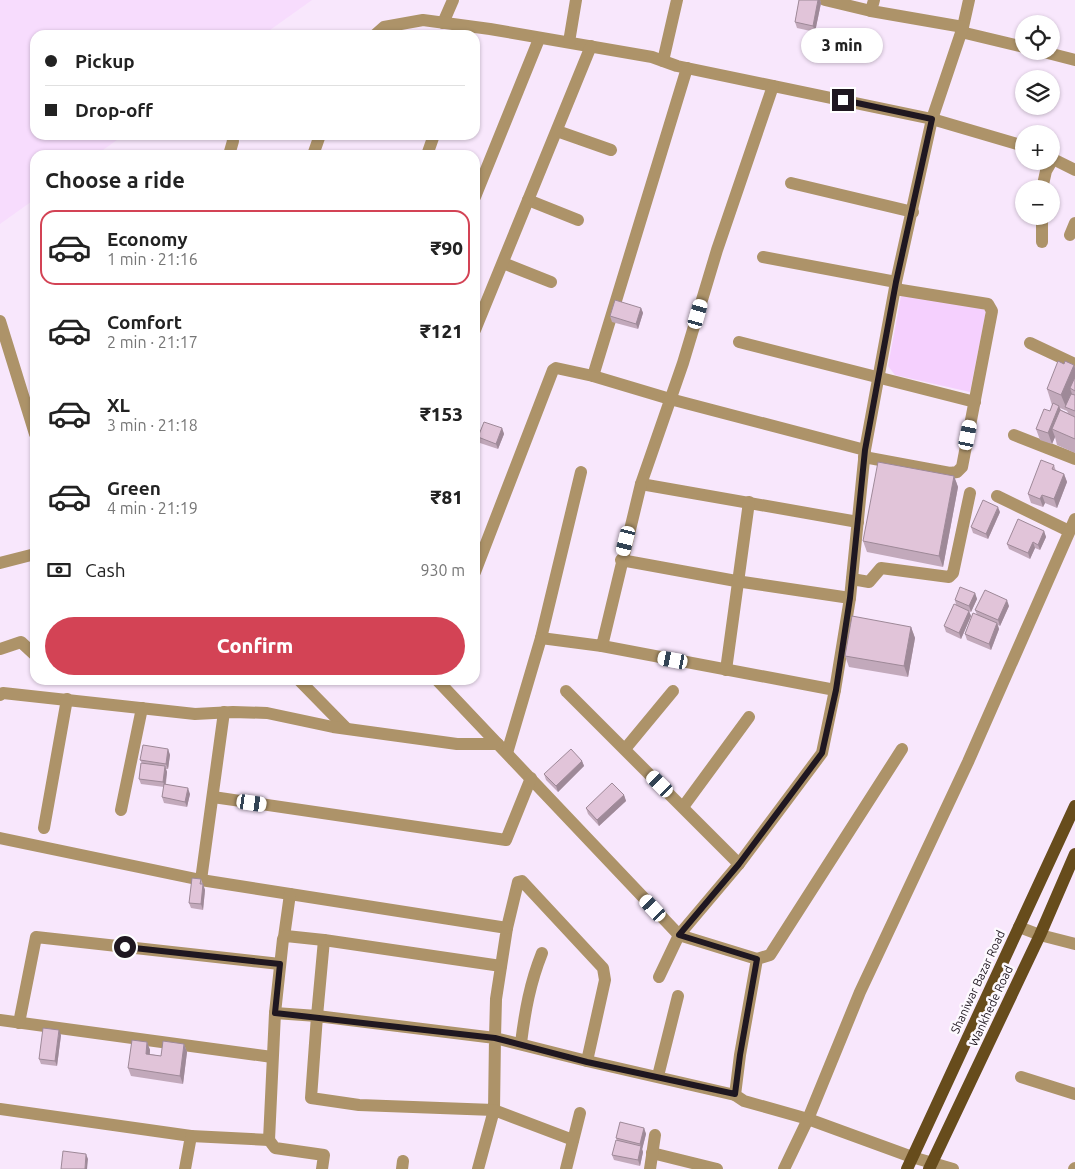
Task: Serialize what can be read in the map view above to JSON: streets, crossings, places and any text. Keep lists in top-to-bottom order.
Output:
{
  "streets": {
    "main road": ["Shaniwar Bazar Road", "Wankhede Road"]
  },
  "page": {
    "map_buttons": ["+", "−"],
    "bubble": "3 min",
    "banner": ["Pickup", "Drop-off"],
    "heading": "Choose a ride",
    "list": [
      {
        "name": "Economy",
        "note": "1 min · 21:16",
        "value": "₹90"
      },
      {
        "name": "Comfort",
        "note": "2 min · 21:17",
        "value": "₹121"
      },
      {
        "name": "XL",
        "note": "3 min · 21:18",
        "value": "₹153"
      },
      {
        "name": "Green",
        "note": "4 min · 21:19",
        "value": "₹81"
      }
    ],
    "pay": ["Cash", "930 m"],
    "buttons": "Confirm"
  }
}
